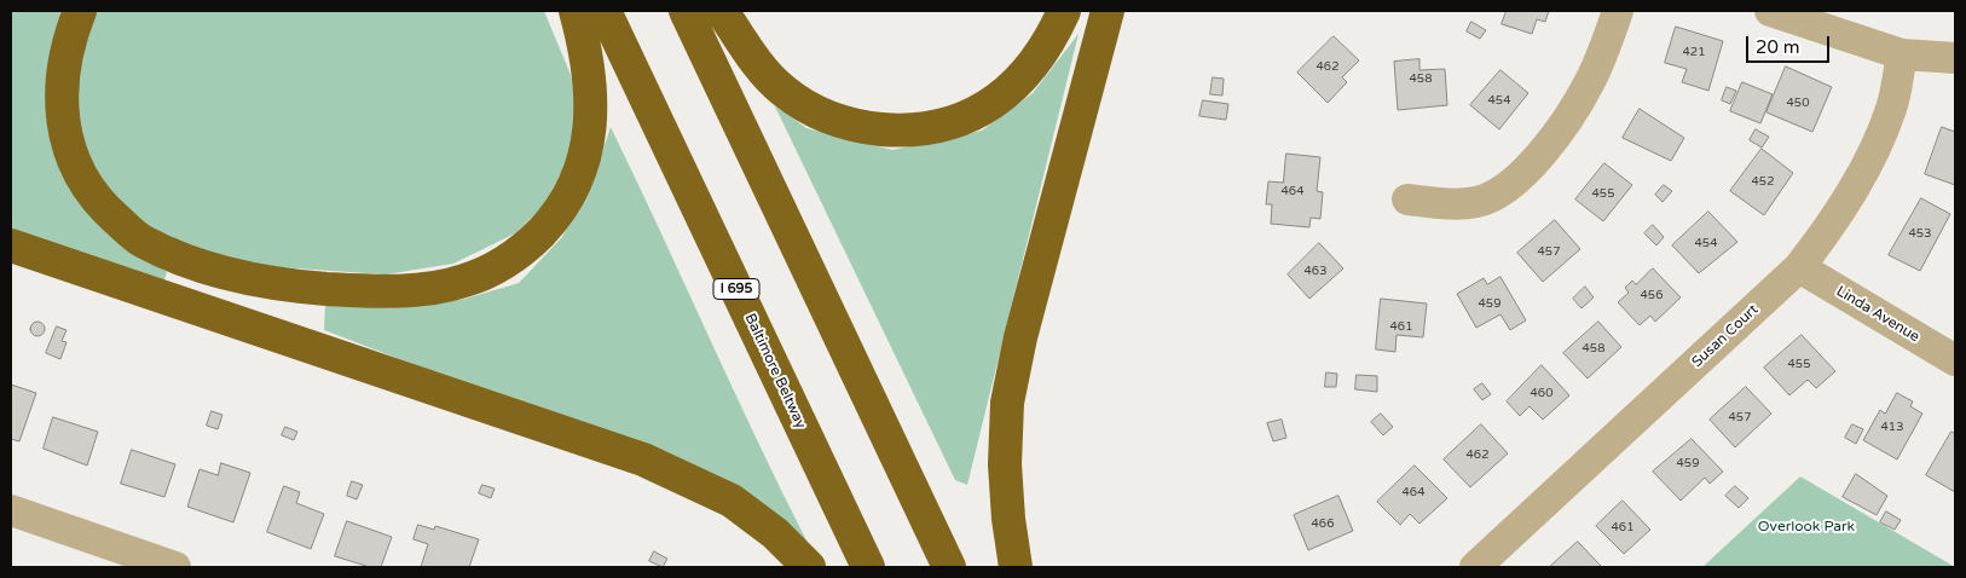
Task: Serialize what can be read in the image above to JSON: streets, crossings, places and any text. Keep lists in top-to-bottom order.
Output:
{
  "streets": {
    "highway": ["I 695", "Baltimore Beltway"],
    "street": ["Linda Avenue", "Susan Court"]
  },
  "crossings": [
    ["Linda Avenue", "Susan Court"]
  ],
  "parks": ["Overlook Park"],
  "house_numbers": [
    "421",
    "462",
    "458",
    "454",
    "450",
    "452",
    "464",
    "455",
    "453",
    "454",
    "457",
    "463",
    "456",
    "459",
    "461",
    "458",
    "455",
    "460",
    "457",
    "413",
    "462",
    "459",
    "464",
    "466",
    "461"
  ],
  "scale_bar": "20 m"
}
